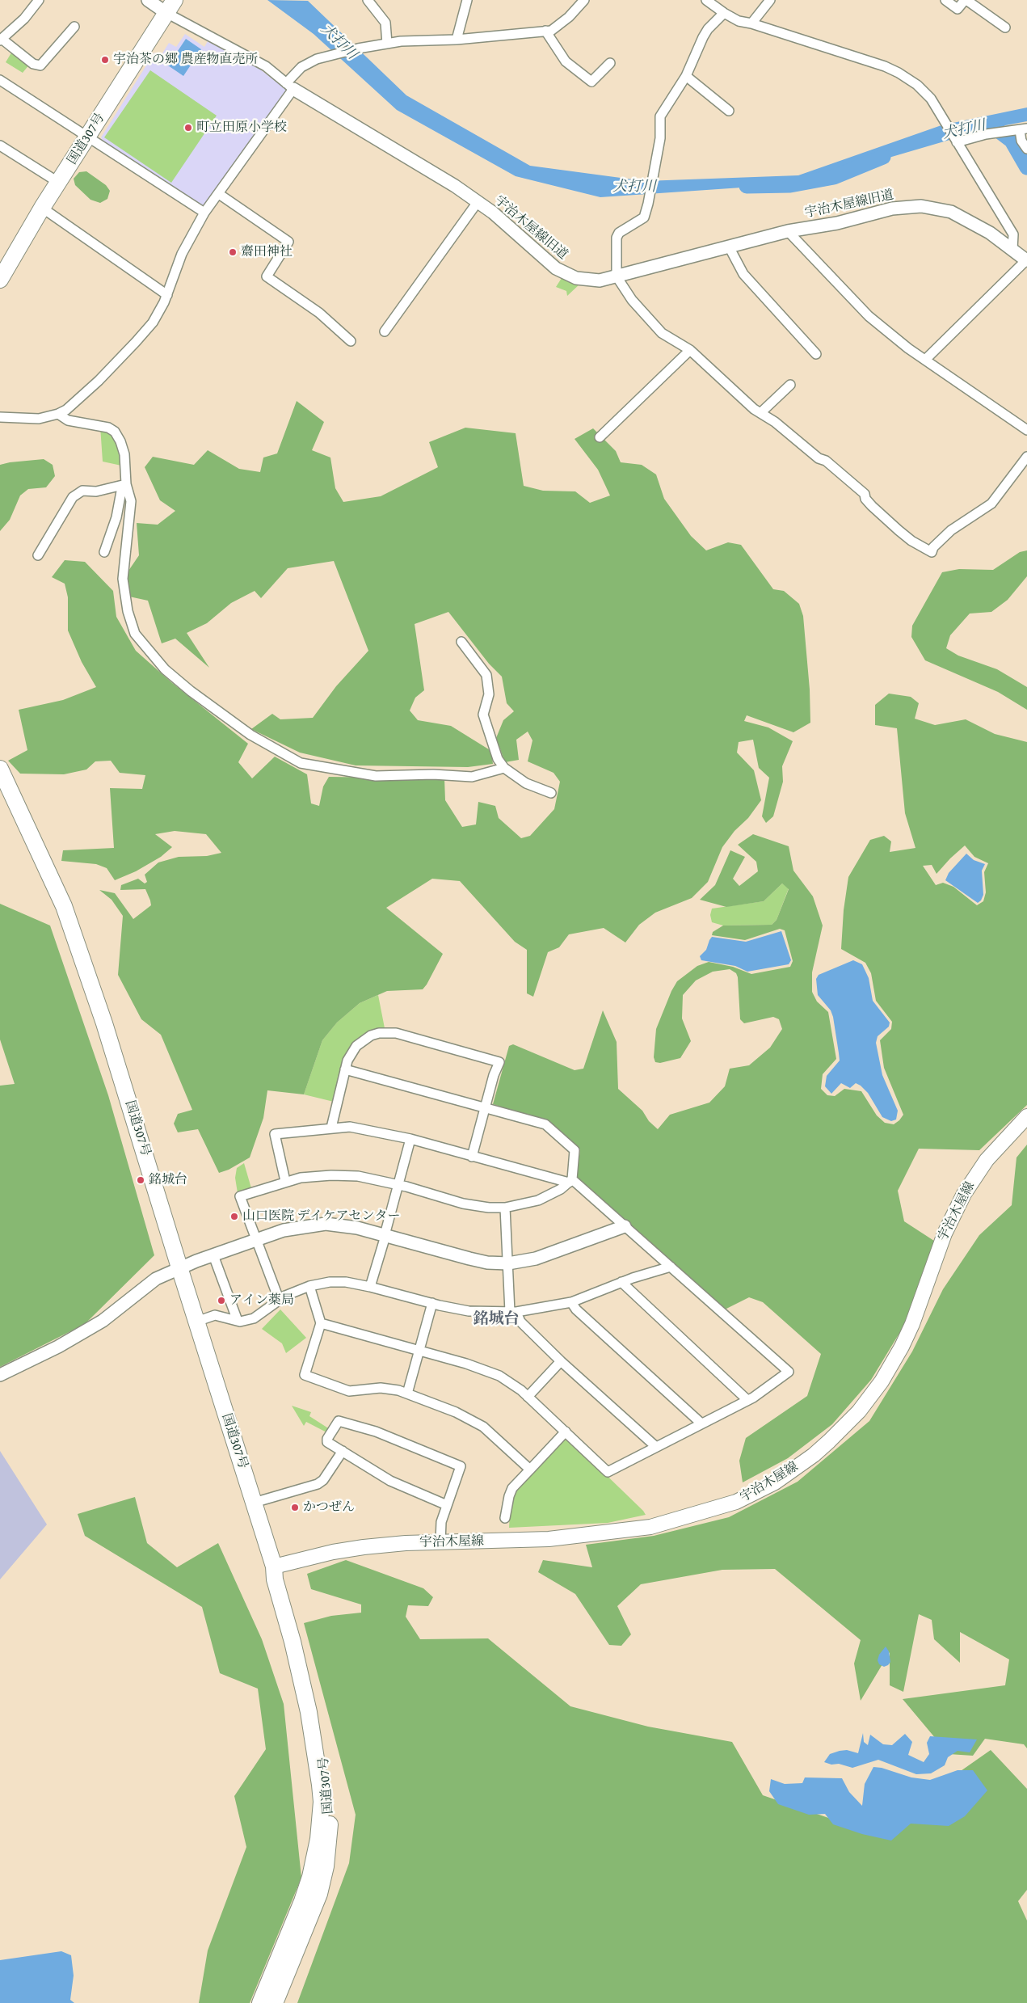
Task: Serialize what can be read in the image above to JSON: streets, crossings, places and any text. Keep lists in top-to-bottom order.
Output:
{
  "streets": {
    "highway": ["国道307号"],
    "main road": ["宇治木屋線"],
    "street": ["宇治木屋線旧道"]
  },
  "crossings": [
    ["国道307号", "宇治木屋線旧道"],
    ["国道307号", "宇治木屋線"]
  ],
  "districts": ["銘城台"],
  "water": ["犬打川"],
  "places": [
    "宇治茶の郷 農産物直売所",
    "町立田原小学校",
    "齋田神社",
    "銘城台",
    "山口医院 デイケアセンター",
    "アイン薬局",
    "かつぜん"
  ]
}
